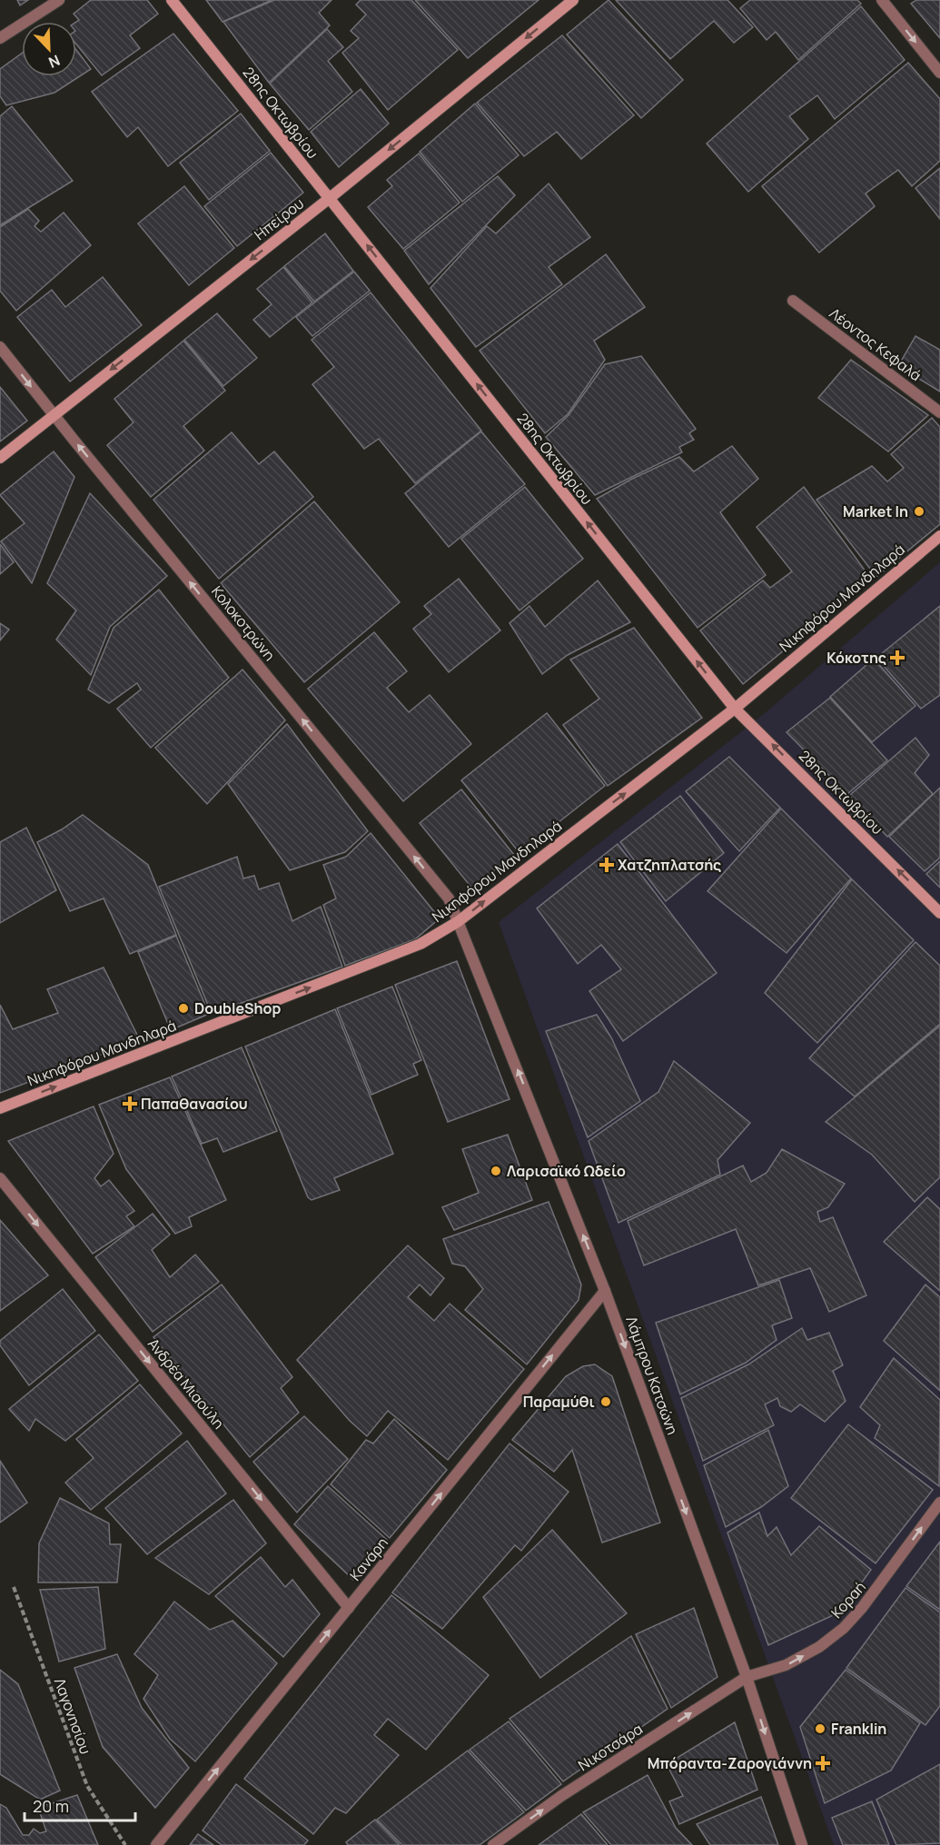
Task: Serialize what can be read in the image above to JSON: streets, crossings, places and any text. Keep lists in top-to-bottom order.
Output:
{
  "streets": {
    "street": [
      "28ης Οκτωβρίου",
      "Ηπείρου",
      "Λέοντος Κεφαλά",
      "Νικηφόρου Μανδηλαρά",
      "Κολοκοτρώνη",
      "Λάμπρου Κατσώνη",
      "Ανδρέα Μιαούλη",
      "Κανάρη",
      "Κοραή",
      "Νικοτσάρα"
    ],
    "path": ["Λαγονησίου"]
  },
  "crossings": [
    ["28ης Οκτωβρίου", "Ηπείρου"],
    ["28ης Οκτωβρίου", "Νικηφόρου Μανδηλαρά"],
    ["Ηπείρου", "Κολοκοτρώνη"],
    ["Νικηφόρου Μανδηλαρά", "Κολοκοτρώνη"],
    ["Νικηφόρου Μανδηλαρά", "Λάμπρου Κατσώνη"],
    ["Κολοκοτρώνη", "Λάμπρου Κατσώνη"],
    ["Λάμπρου Κατσώνη", "Κανάρη"],
    ["Λάμπρου Κατσώνη", "Κοραή"],
    ["Λάμπρου Κατσώνη", "Νικοτσάρα"],
    ["Ανδρέα Μιαούλη", "Κανάρη"],
    ["Κοραή", "Νικοτσάρα"]
  ],
  "one_way": [
    "28ης Οκτωβρίου",
    "Ηπείρου",
    "Νικηφόρου Μανδηλαρά",
    "Ανδρέα Μιαούλη",
    "Κανάρη",
    "Κοραή",
    "Νικοτσάρα"
  ],
  "places": {
    "other": [
      "Market In",
      "DoubleShop",
      "Λαρισαϊκό Ωδείο",
      "Παραμύθι",
      "Franklin"
    ],
    "health": [
      "Κόκοτης",
      "Χατζηπλατσής",
      "Παπαθανασίου",
      "Μπόραντα-Ζαρογιάννη"
    ]
  },
  "scale_bar": "20 m",
  "north": "bottom right"
}
